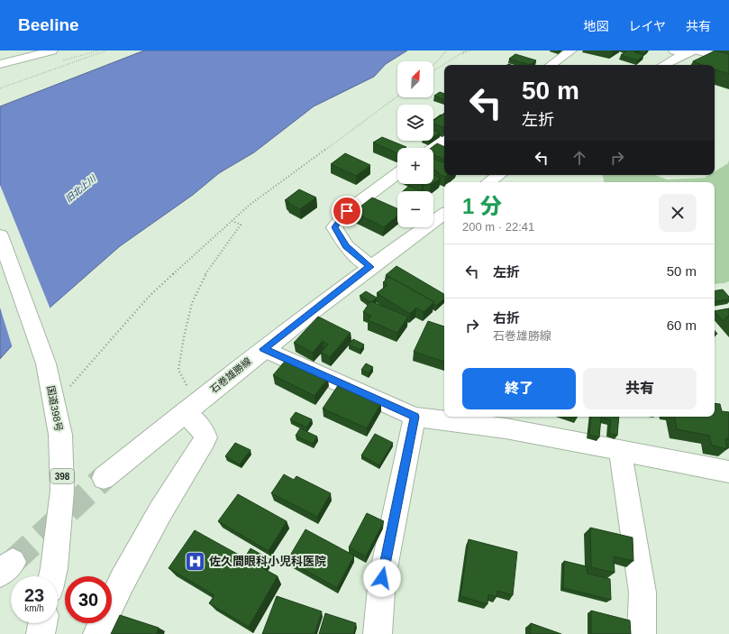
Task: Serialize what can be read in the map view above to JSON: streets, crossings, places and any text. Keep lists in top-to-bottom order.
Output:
{
  "streets": {
    "main road": ["石巻雄勝線", "国道398号", "398"]
  },
  "water": ["旧北上川"],
  "places": {
    "hospital": ["佐久間眼科小児科医院"]
  },
  "north": "top right",
  "page": {
    "header": "Beeline",
    "nav": ["地図", "レイヤ", "共有"],
    "map_buttons": ["+", "−"],
    "turn": ["50 m", "左折"],
    "heading": ["1 分", "200 m · 22:41"],
    "list": [
      {
        "name": "左折",
        "value": "50 m"
      },
      {
        "name": "右折",
        "note": "石巻雄勝線",
        "value": "60 m"
      }
    ],
    "buttons": ["終了", "共有"],
    "speed": "23 km/h",
    "limit": "30"
  }
}
